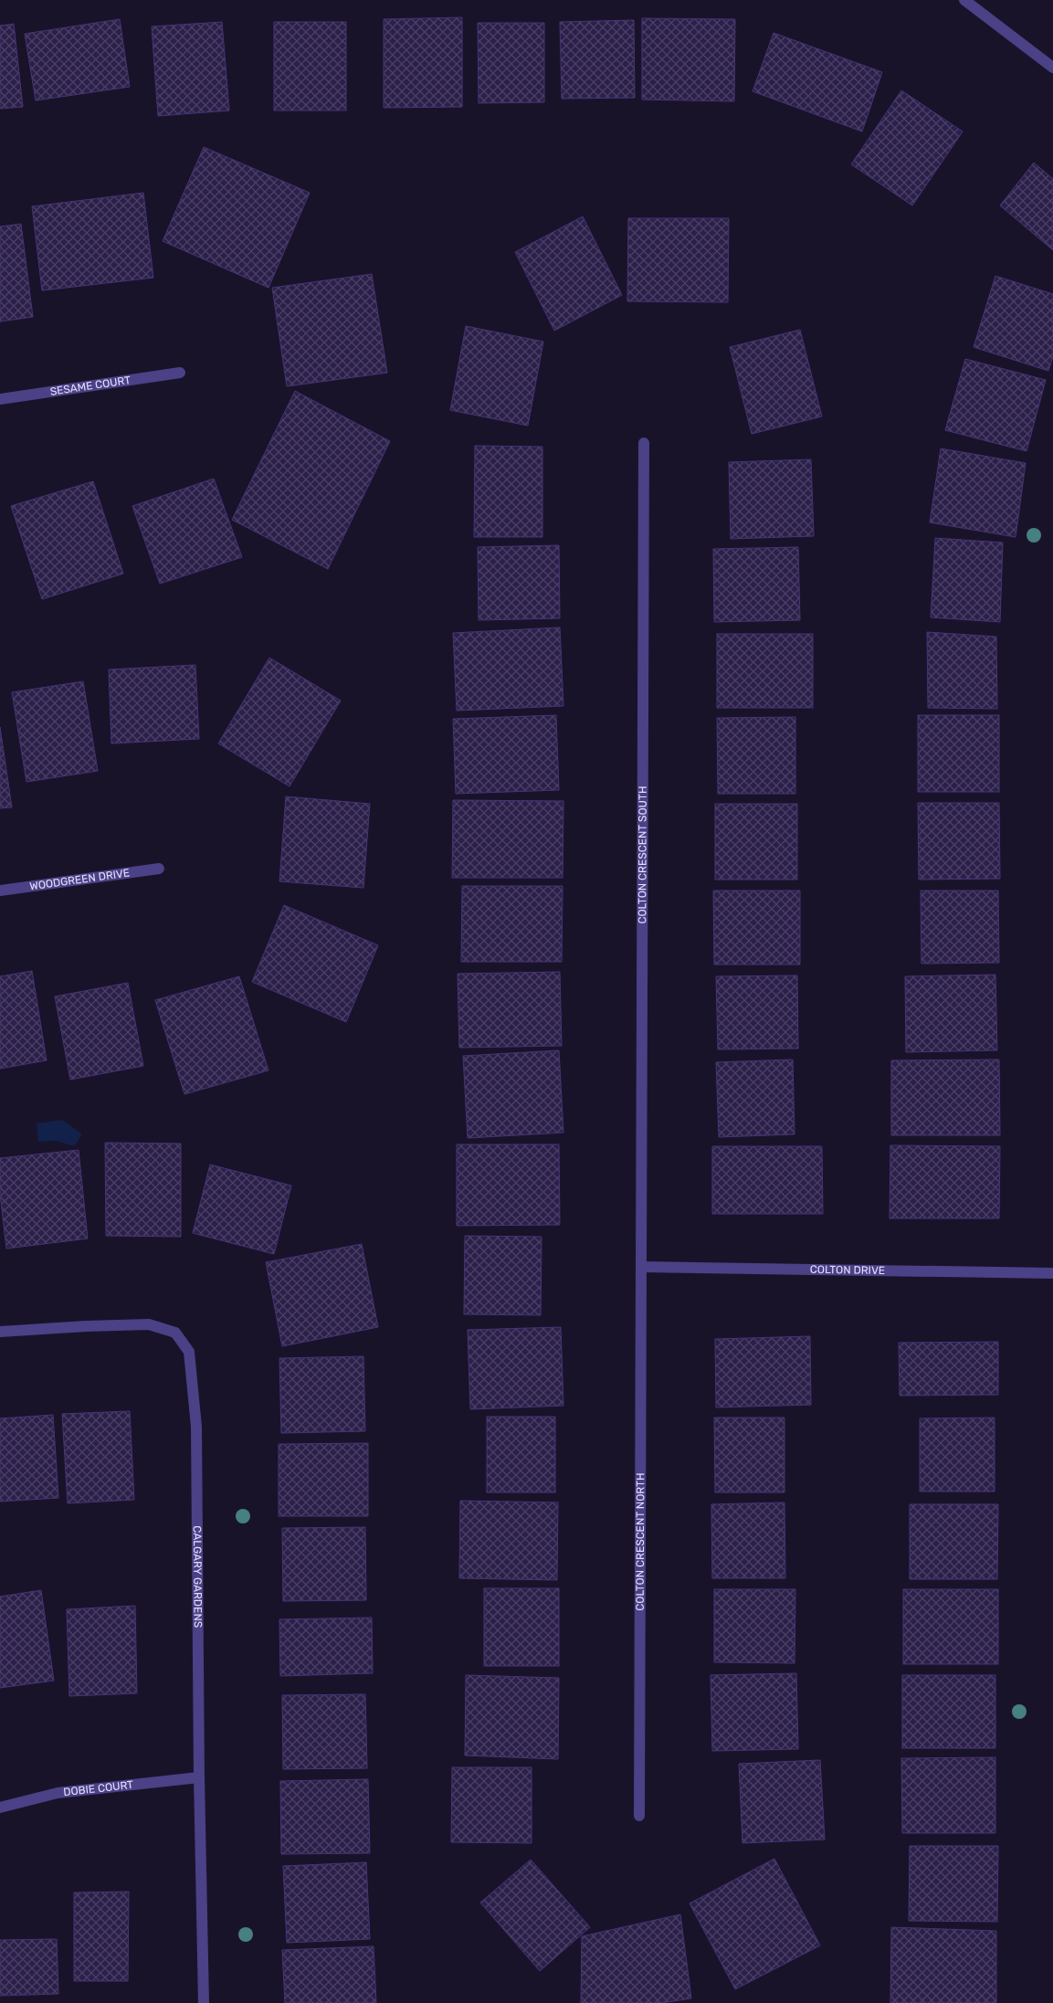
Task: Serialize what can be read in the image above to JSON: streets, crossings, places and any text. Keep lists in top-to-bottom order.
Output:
{
  "streets": {
    "street": [
      "SESAME COURT",
      "COLTON CRESCENT SOUTH",
      "WOODGREEN DRIVE",
      "COLTON DRIVE",
      "COLTON CRESCENT NORTH",
      "CALGARY GARDENS",
      "DOBIE COURT"
    ]
  },
  "crossings": [
    ["COLTON CRESCENT SOUTH", "COLTON DRIVE"],
    ["COLTON CRESCENT SOUTH", "COLTON CRESCENT NORTH"],
    ["COLTON DRIVE", "COLTON CRESCENT NORTH"],
    ["CALGARY GARDENS", "DOBIE COURT"]
  ]
}
